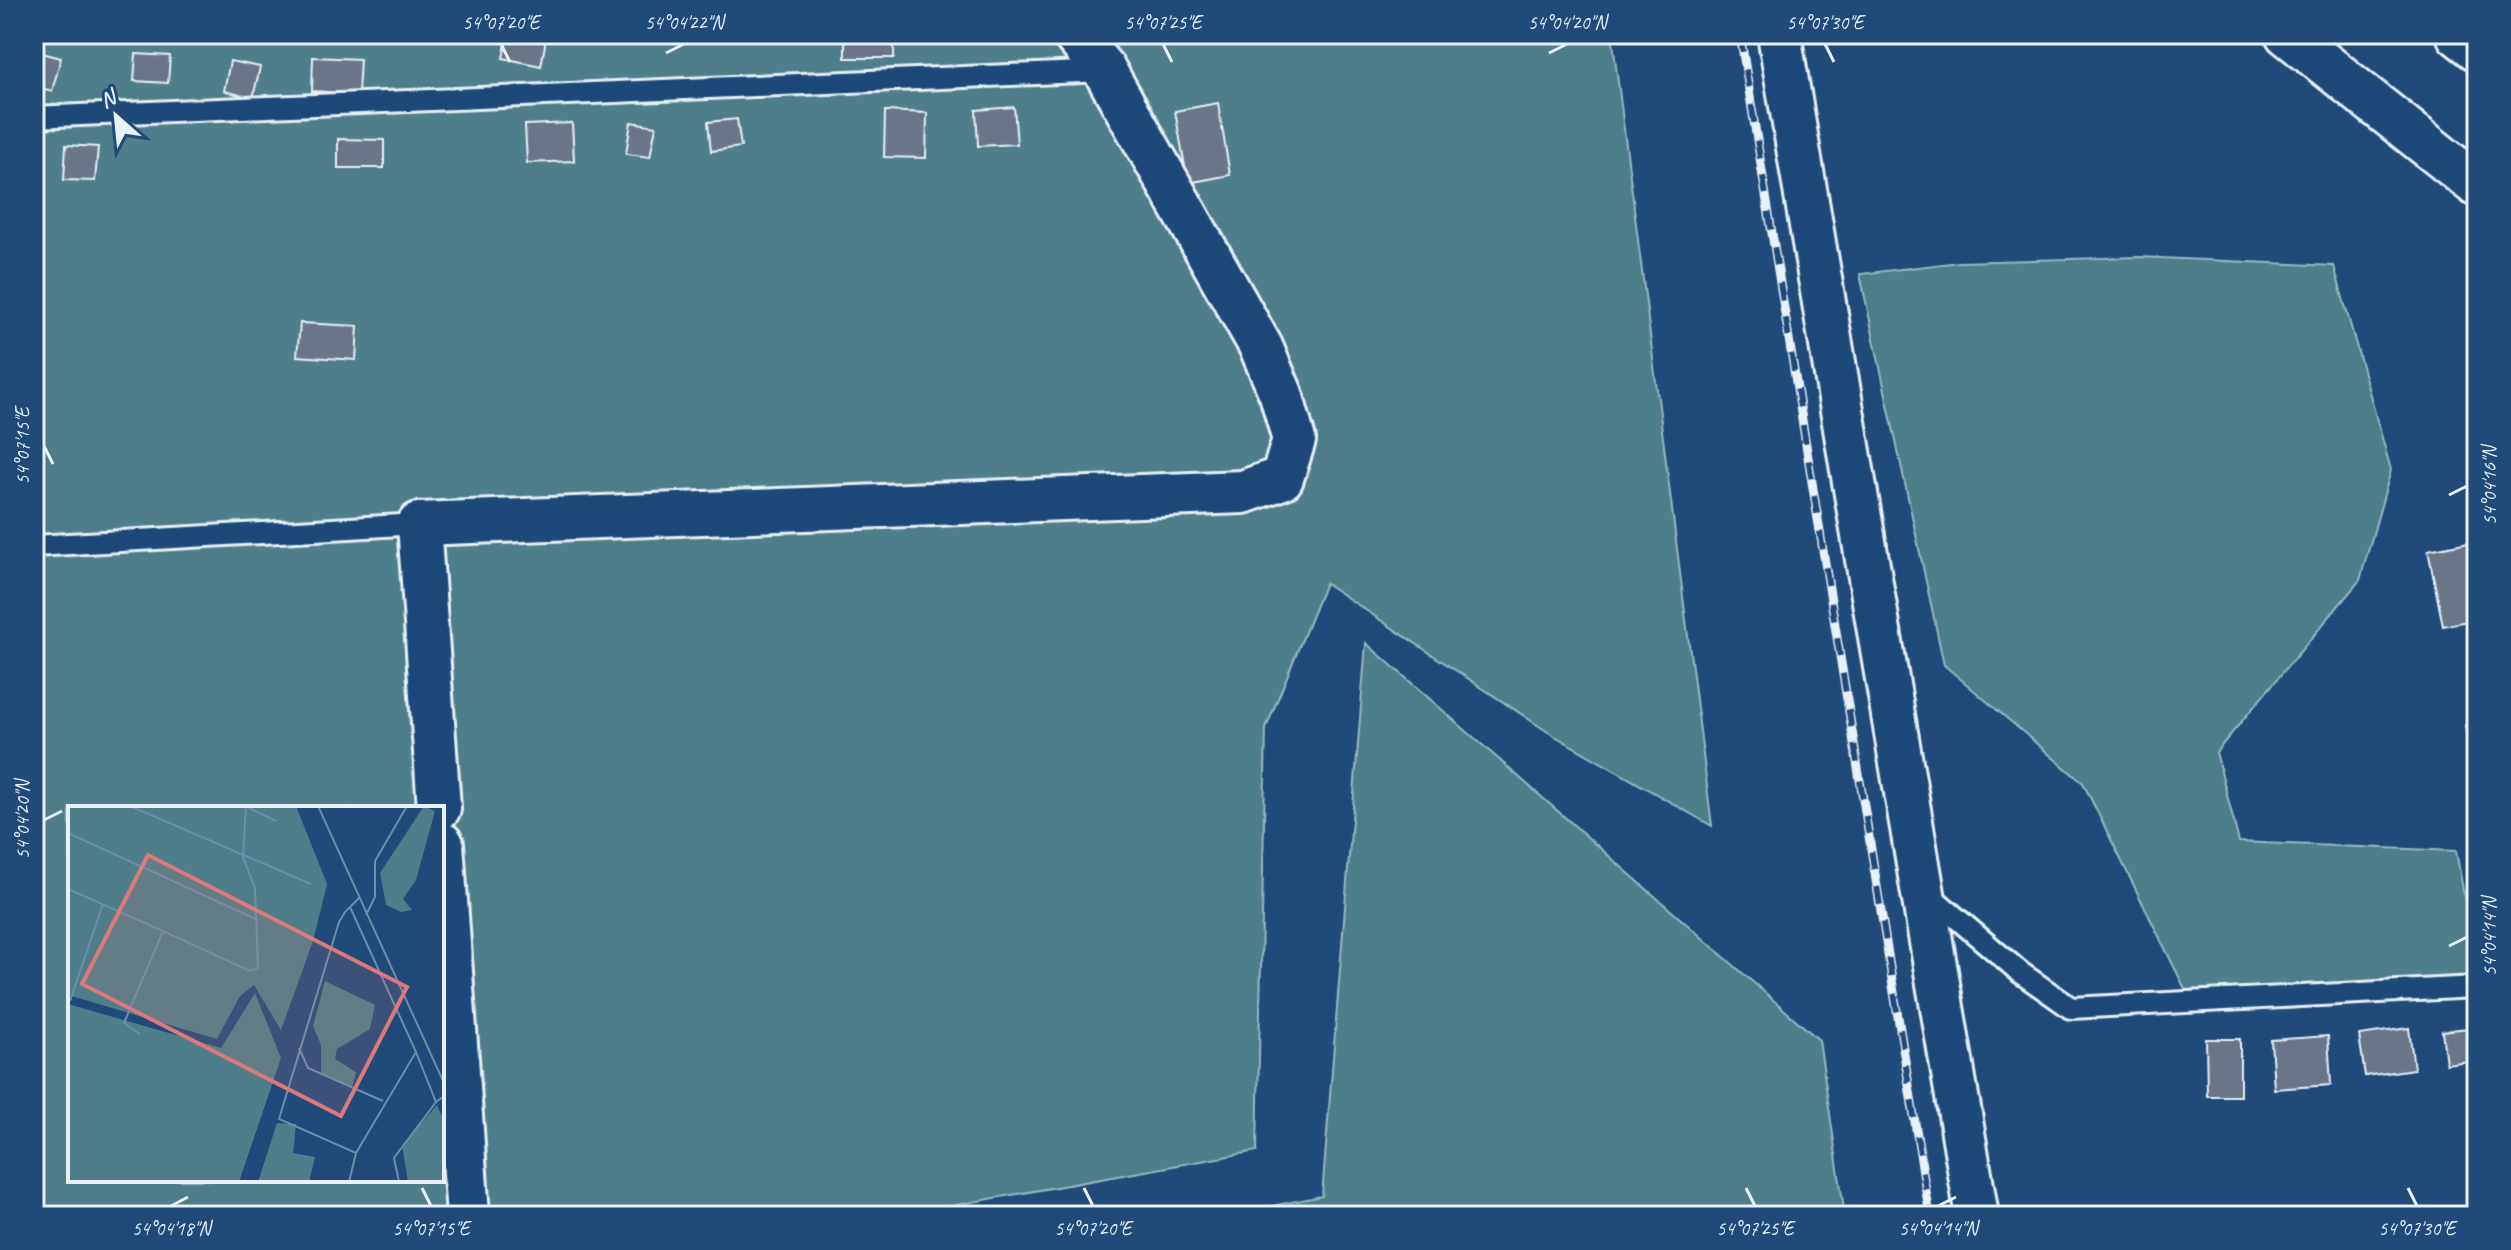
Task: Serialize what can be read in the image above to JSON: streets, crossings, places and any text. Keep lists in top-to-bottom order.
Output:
{
  "north": "top left",
  "coordinates": [
    "54°07'20\"E",
    "54°04'22\"N",
    "54°07'25\"E",
    "54°04'20\"N",
    "54°07'30\"E",
    "54°07'15\"E",
    "54°04'16\"N",
    "54°04'14\"N",
    "54°04'18\"N"
  ]
}
